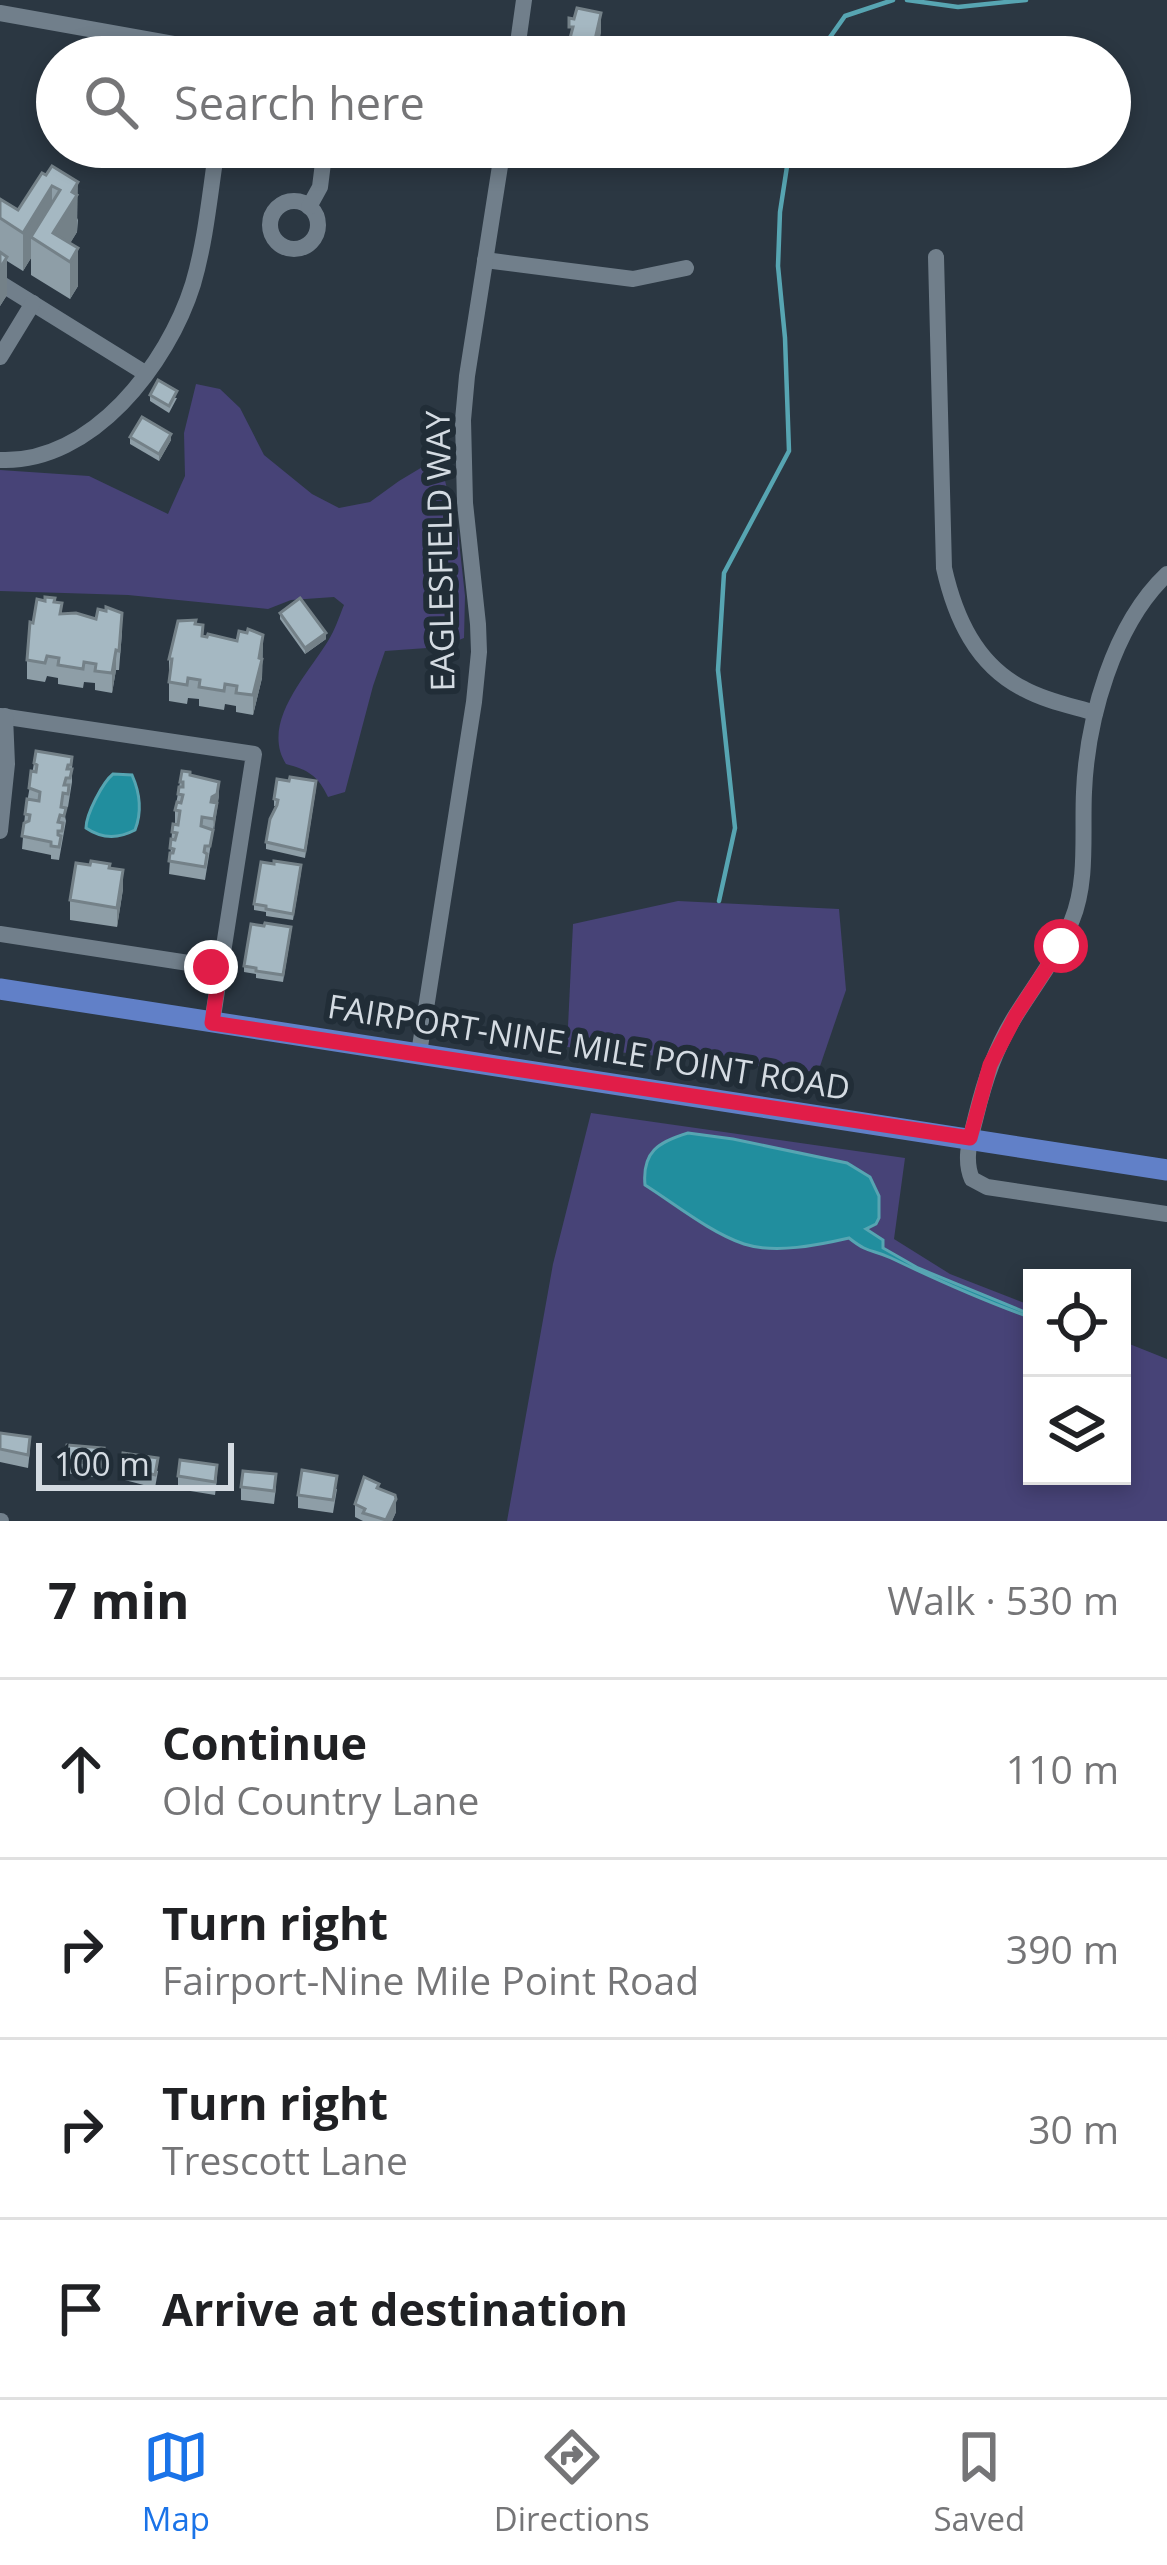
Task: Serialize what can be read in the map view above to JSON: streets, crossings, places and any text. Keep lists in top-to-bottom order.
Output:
{
  "streets": {
    "main road": ["FAIRPORT-NINE MILE POINT ROAD"],
    "street": ["EAGLESFIELD WAY"]
  },
  "crossings": [
    ["EAGLESFIELD WAY", "FAIRPORT-NINE MILE POINT ROAD"]
  ],
  "scale_bar": "100 m",
  "page": {
    "search": "Search here",
    "scale": "100 m",
    "heading": ["7 min", "Walk · 530 m"],
    "list": [
      ["Continue", "Old Country Lane", "110 m"],
      ["Turn right", "Fairport-Nine Mile Point Road", "390 m"],
      ["Turn right", "Trescott Lane", "30 m"],
      "Arrive at destination"
    ],
    "nav": ["Map", "Directions", "Saved"]
  }
}
